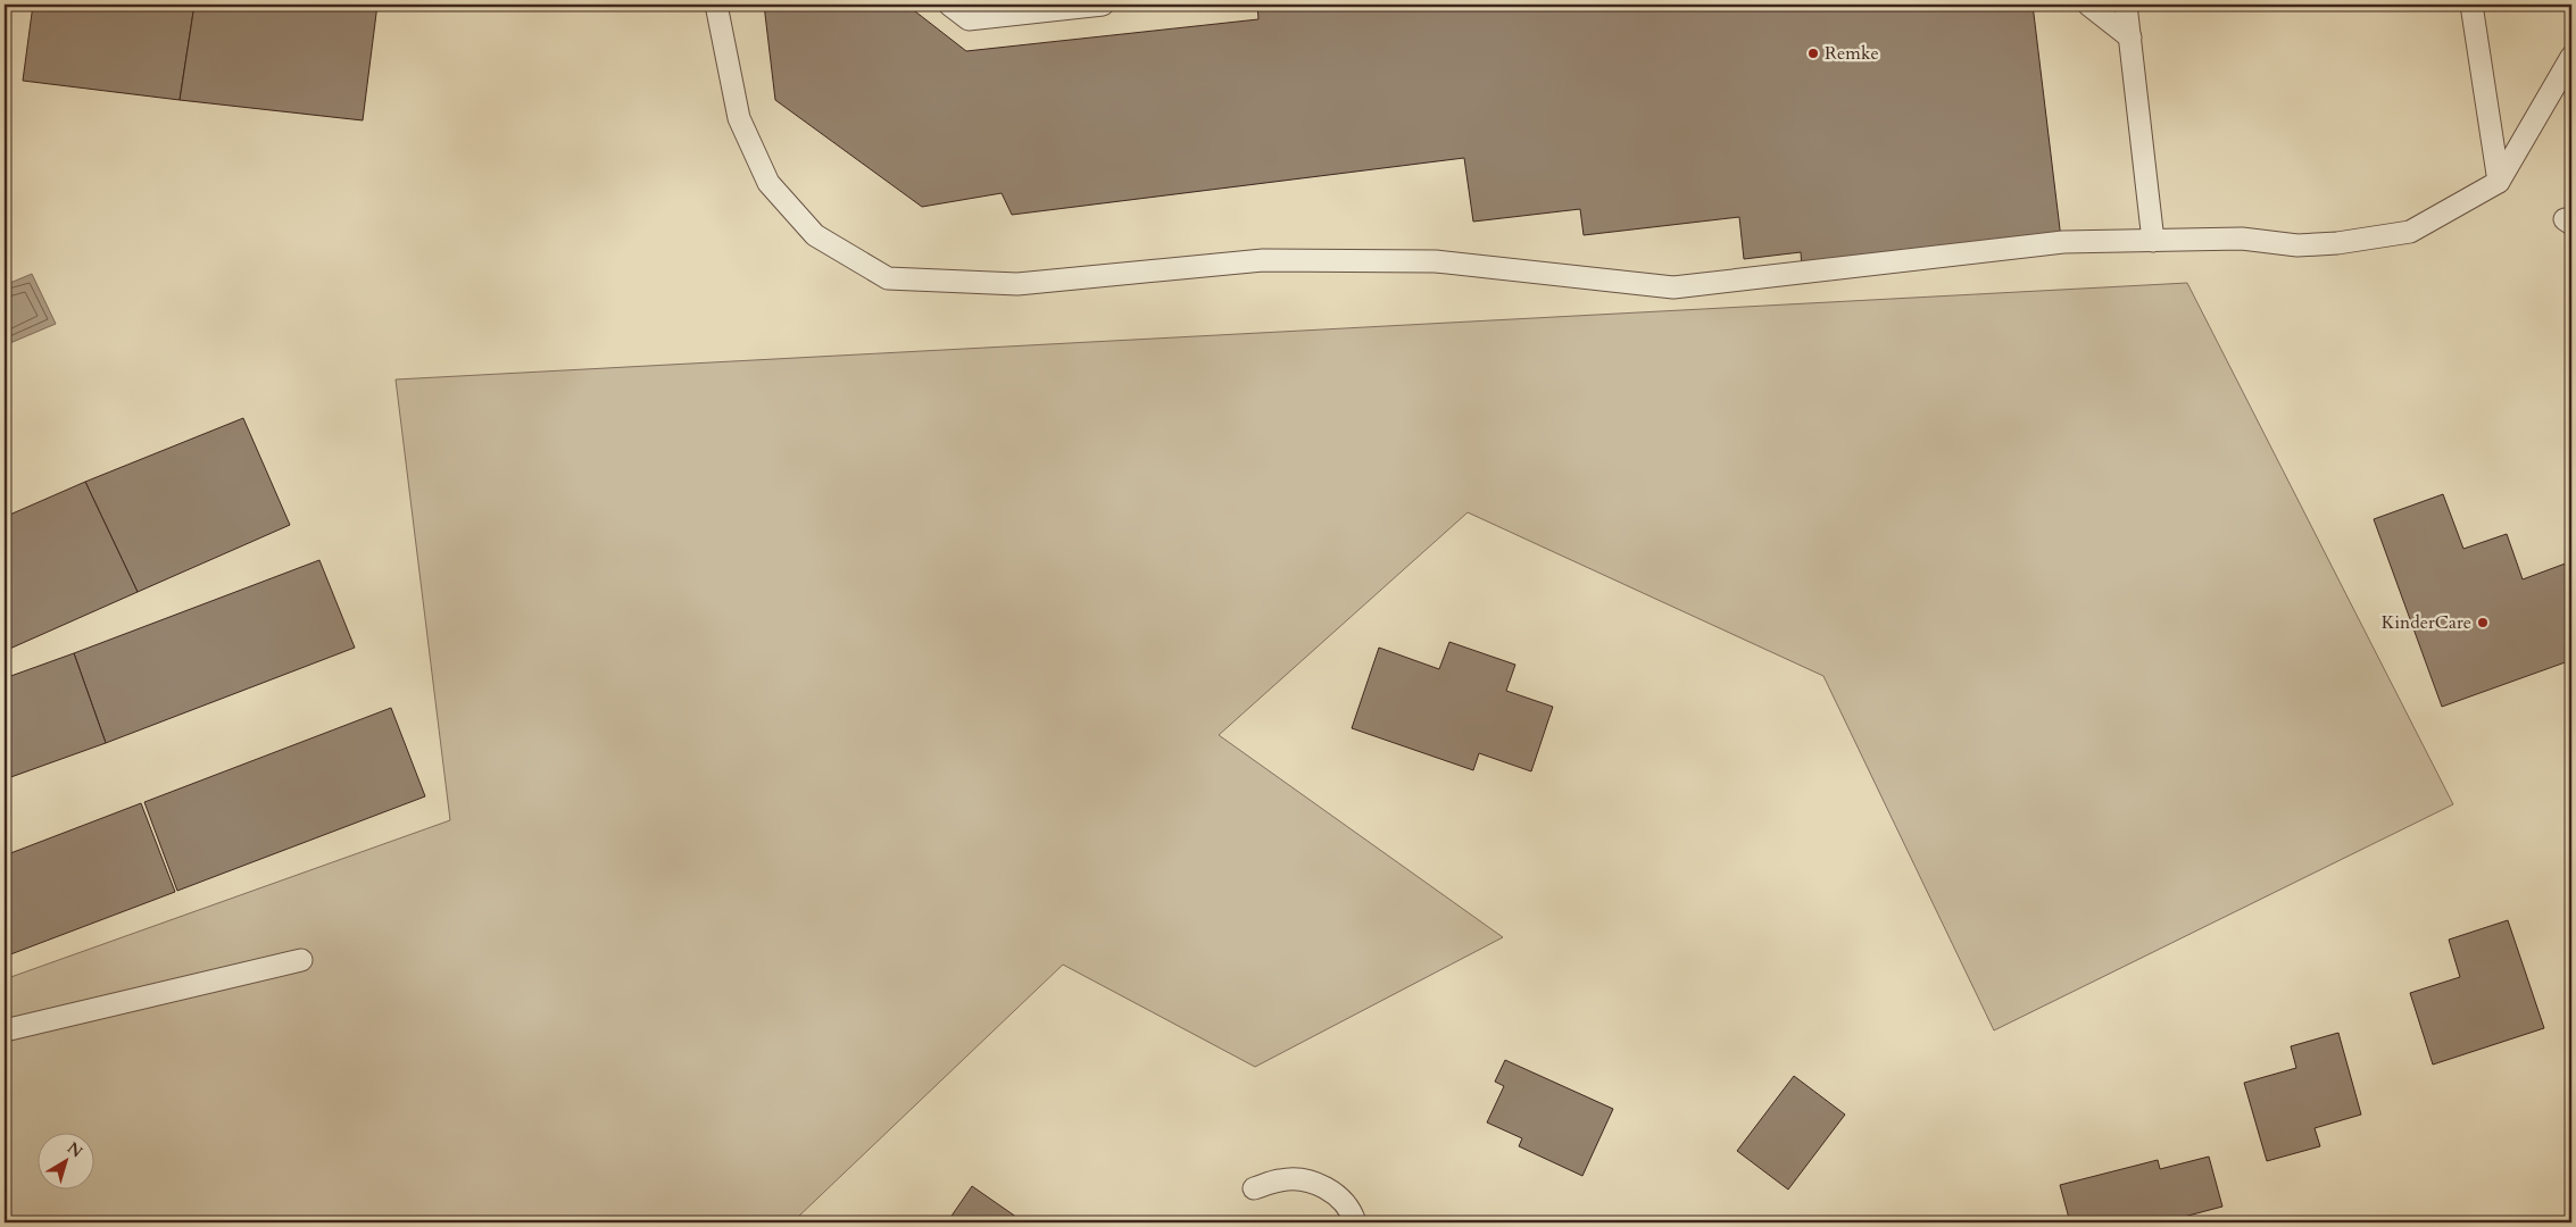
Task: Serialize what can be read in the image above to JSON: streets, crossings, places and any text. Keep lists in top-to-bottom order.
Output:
{
  "places": ["Remke", "KinderCare"],
  "north": "top right"
}
